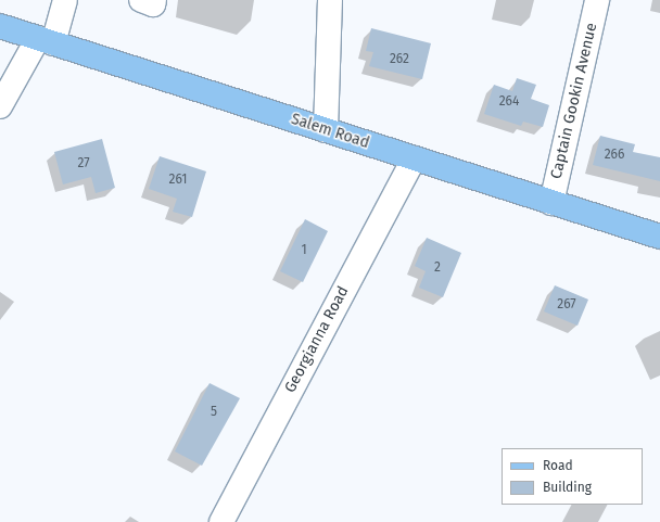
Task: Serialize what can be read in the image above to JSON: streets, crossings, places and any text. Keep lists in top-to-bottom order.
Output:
{
  "streets": {
    "main road": ["Salem Road"],
    "street": ["Captain Gookin Avenue", "Georgianna Road"]
  },
  "crossings": [
    ["Captain Gookin Avenue", "Salem Road"],
    ["Salem Road", "Georgianna Road"]
  ],
  "house_numbers": [
    "262",
    "264",
    "266",
    "27",
    "261",
    "1",
    "2",
    "267",
    "5"
  ],
  "legend": ["Road", "Building"]
}
